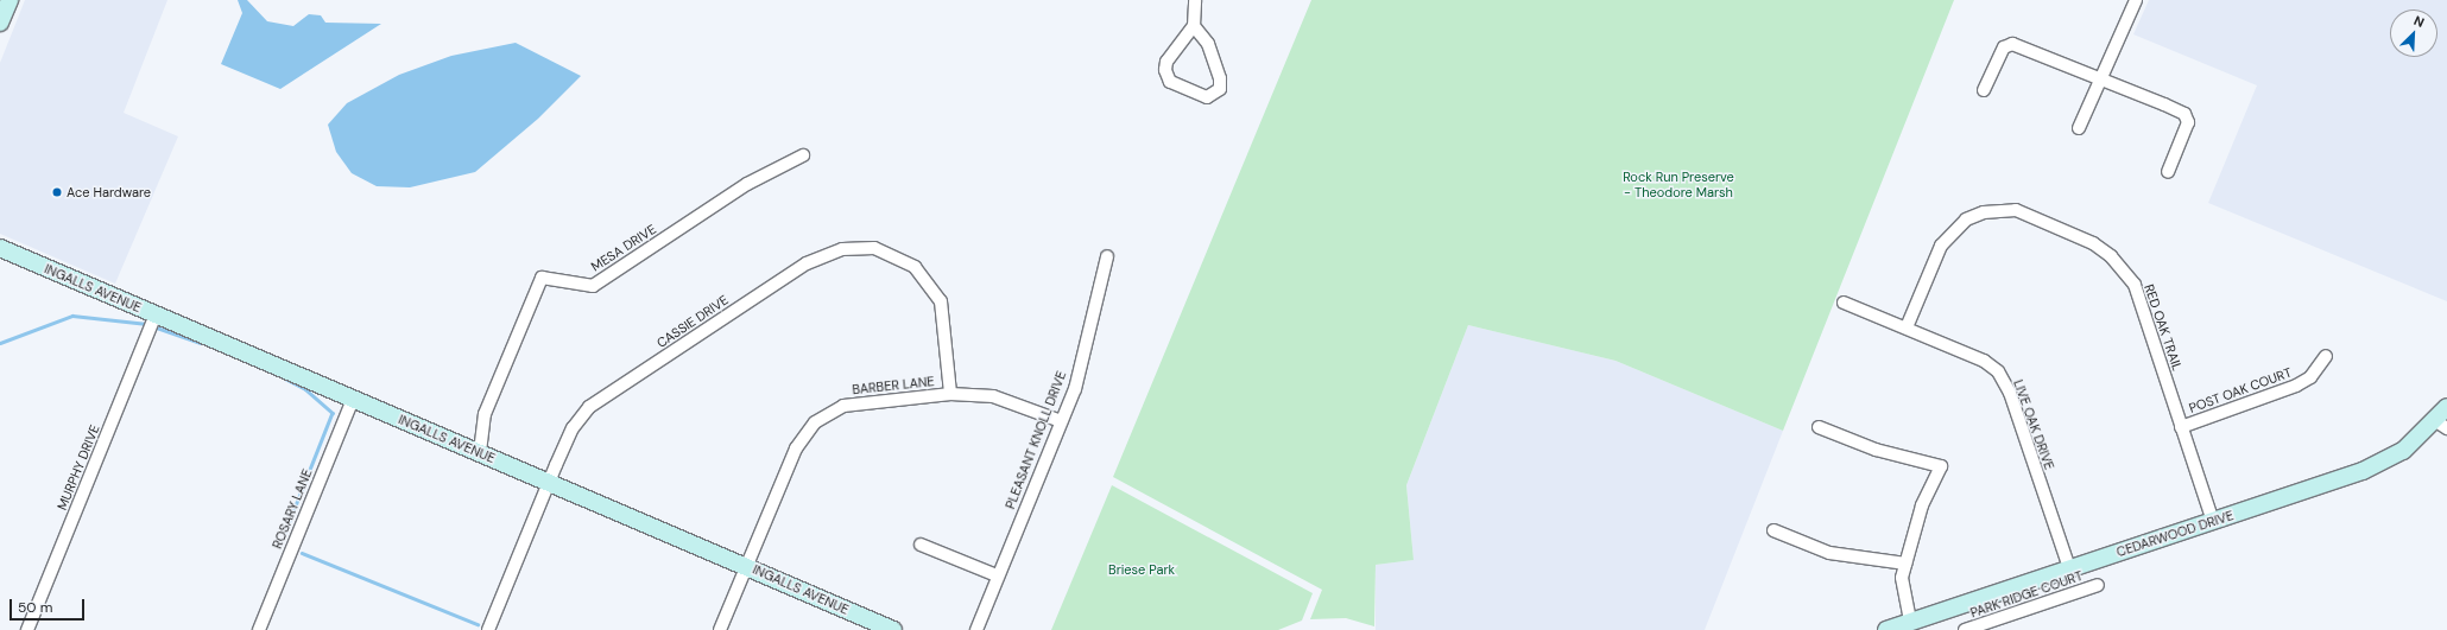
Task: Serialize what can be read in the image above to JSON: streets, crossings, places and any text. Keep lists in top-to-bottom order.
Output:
{
  "streets": {
    "street": [
      "MESA DRIVE",
      "INGALLS AVENUE",
      "CASSIE DRIVE",
      "RED OAK TRAIL",
      "BARBER LANE",
      "POST OAK COURT",
      "LIVE OAK DRIVE",
      "PLEASANT KNOLL DRIVE",
      "MURPHY DRIVE",
      "ROSARY LANE",
      "CEDARWOOD DRIVE",
      "PARK RIDGE COURT"
    ]
  },
  "crossings": [
    ["MESA DRIVE", "INGALLS AVENUE"],
    ["INGALLS AVENUE", "CASSIE DRIVE"],
    ["INGALLS AVENUE", "BARBER LANE"],
    ["INGALLS AVENUE", "MURPHY DRIVE"],
    ["INGALLS AVENUE", "ROSARY LANE"],
    ["CASSIE DRIVE", "BARBER LANE"],
    ["RED OAK TRAIL", "POST OAK COURT"],
    ["RED OAK TRAIL", "LIVE OAK DRIVE"],
    ["RED OAK TRAIL", "CEDARWOOD DRIVE"],
    ["BARBER LANE", "PLEASANT KNOLL DRIVE"],
    ["LIVE OAK DRIVE", "CEDARWOOD DRIVE"]
  ],
  "parks": ["Rock Run Preserve - Theodore Marsh", "Briese Park"],
  "places": ["Ace Hardware"],
  "scale_bar": "50 m",
  "north": "top right"
}
